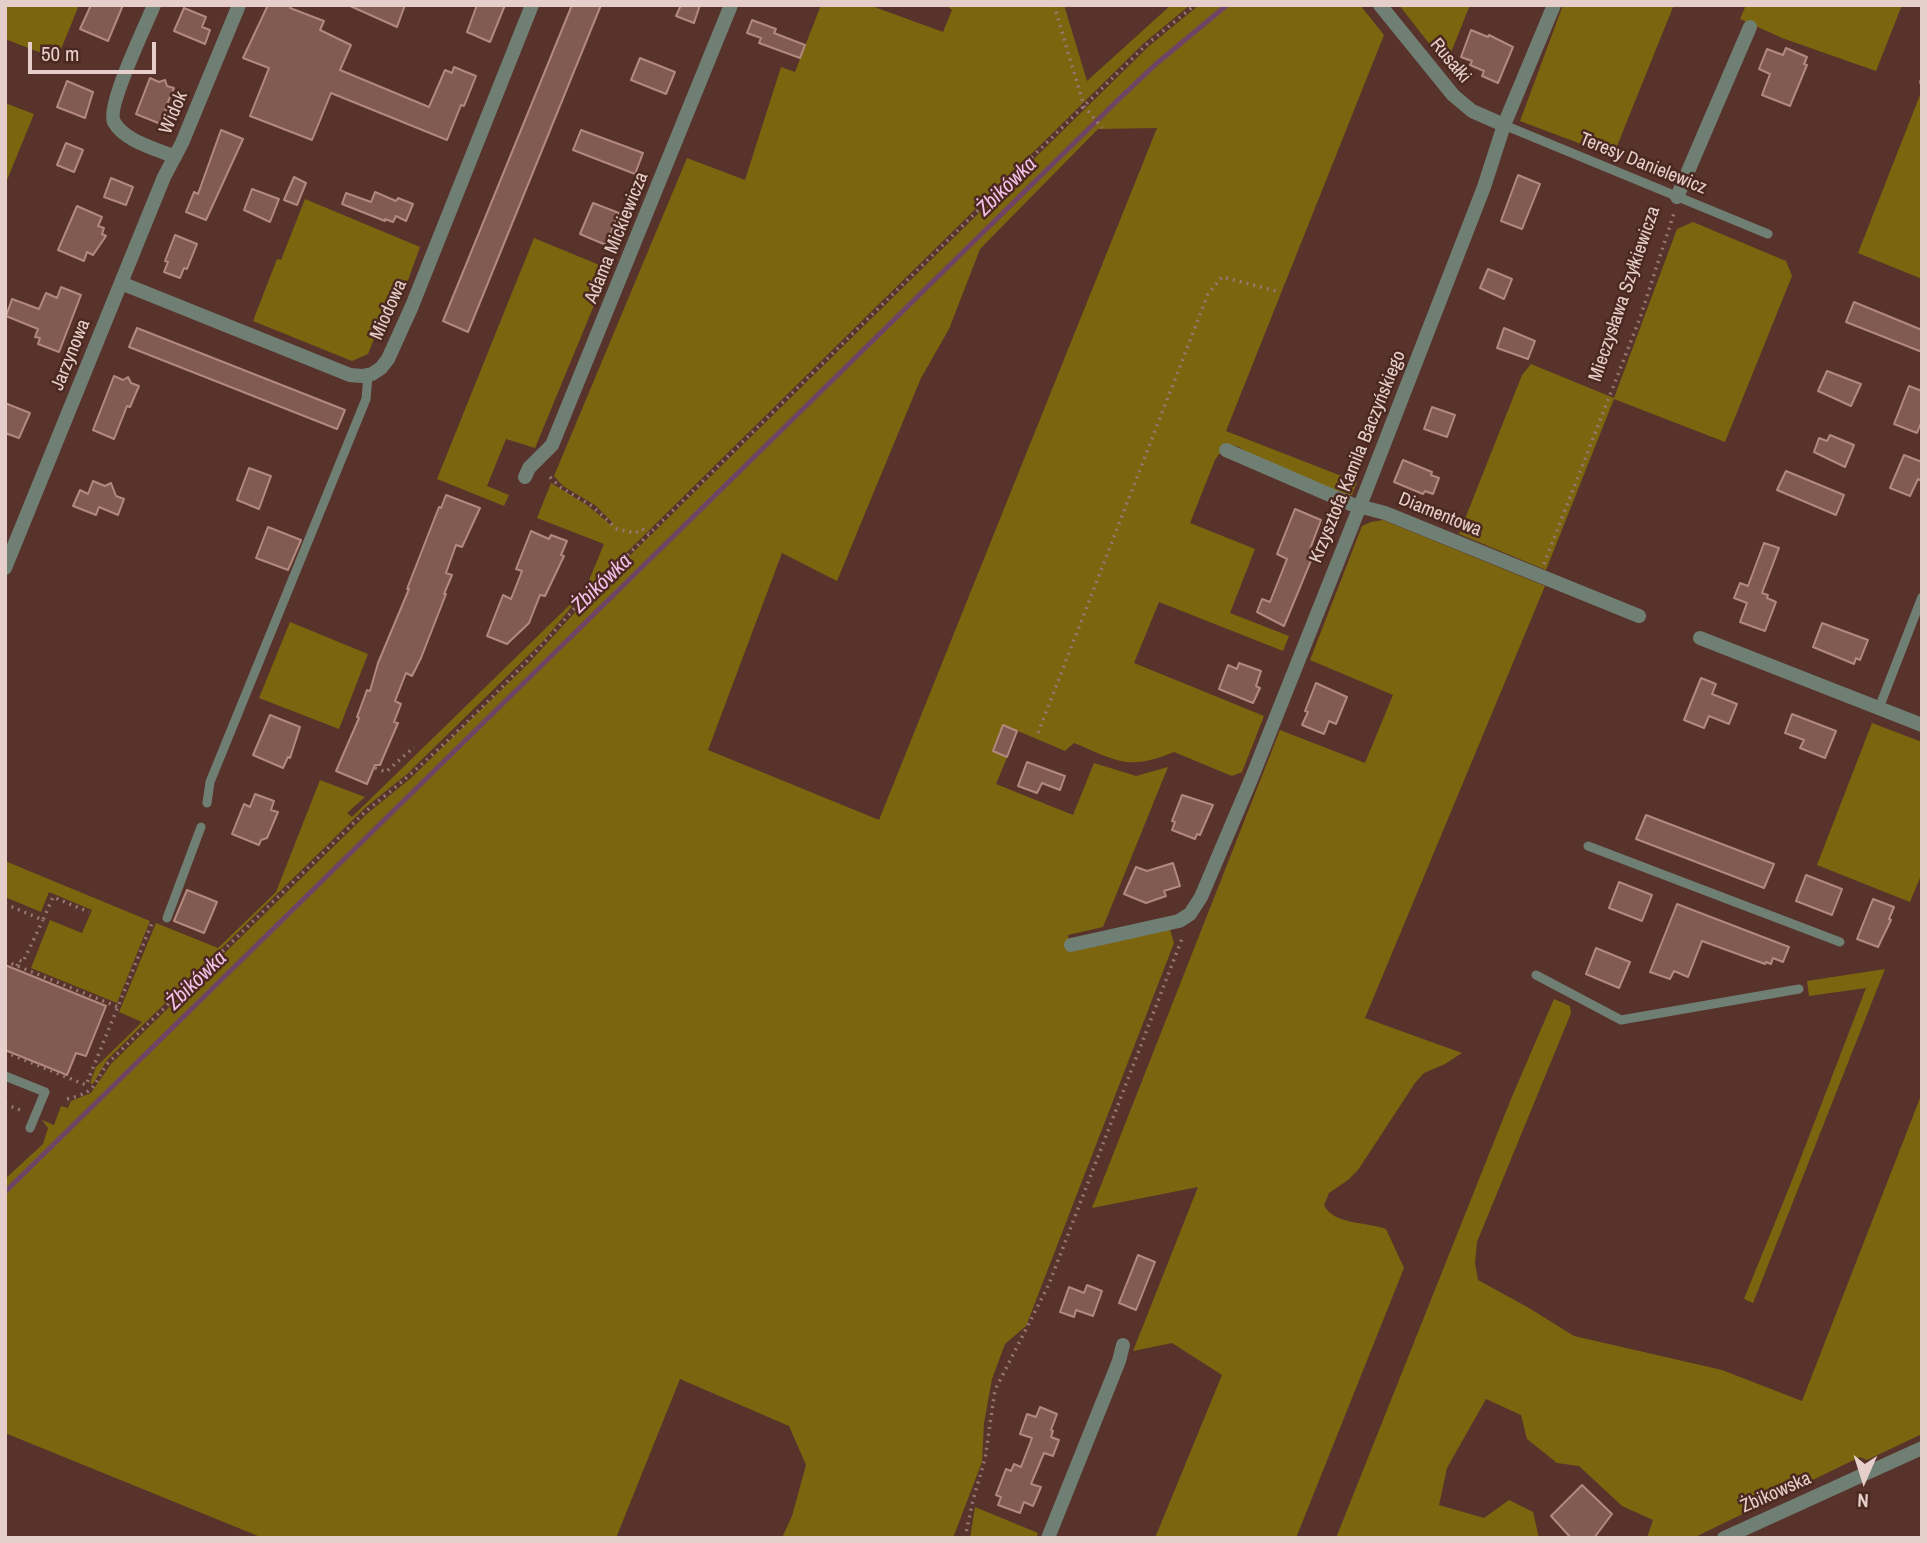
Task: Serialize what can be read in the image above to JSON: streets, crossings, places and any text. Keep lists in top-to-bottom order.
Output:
{
  "streets": {
    "street": [
      "Rusałki",
      "Widok",
      "Adama Mickiewicza",
      "Mieczysława Szyłkiewicza",
      "Miodowa",
      "Jarzynowa",
      "Krzysztofa Kamila Baczyńskiego",
      "Diamentowa",
      "Żbikowska"
    ],
    "lane": ["Teresy Danielewicz"]
  },
  "crossings": [
    ["Rusałki", "Teresy Danielewicz"],
    ["Rusałki", "Krzysztofa Kamila Baczyńskiego"],
    ["Widok", "Jarzynowa"],
    ["Teresy Danielewicz", "Mieczysława Szyłkiewicza"],
    ["Teresy Danielewicz", "Krzysztofa Kamila Baczyńskiego"],
    ["Mieczysława Szyłkiewicza", "Diamentowa"],
    ["Krzysztofa Kamila Baczyńskiego", "Diamentowa"]
  ],
  "water": ["Żbikówka"],
  "scale_bar": "50 m",
  "north": "bottom"
}
